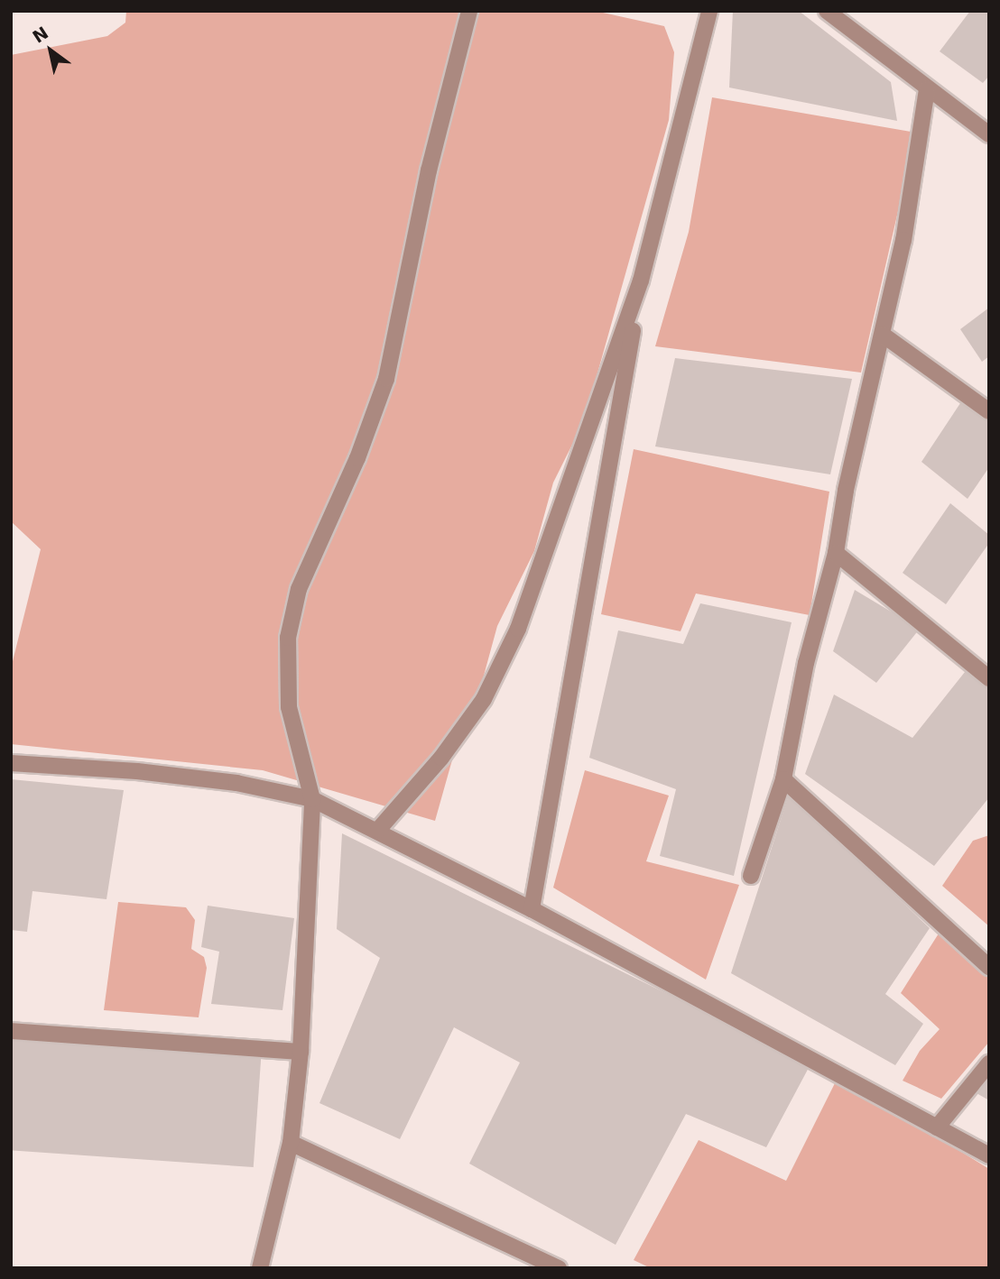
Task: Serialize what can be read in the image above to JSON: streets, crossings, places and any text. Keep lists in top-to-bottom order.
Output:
{
  "north": "top left"
}
